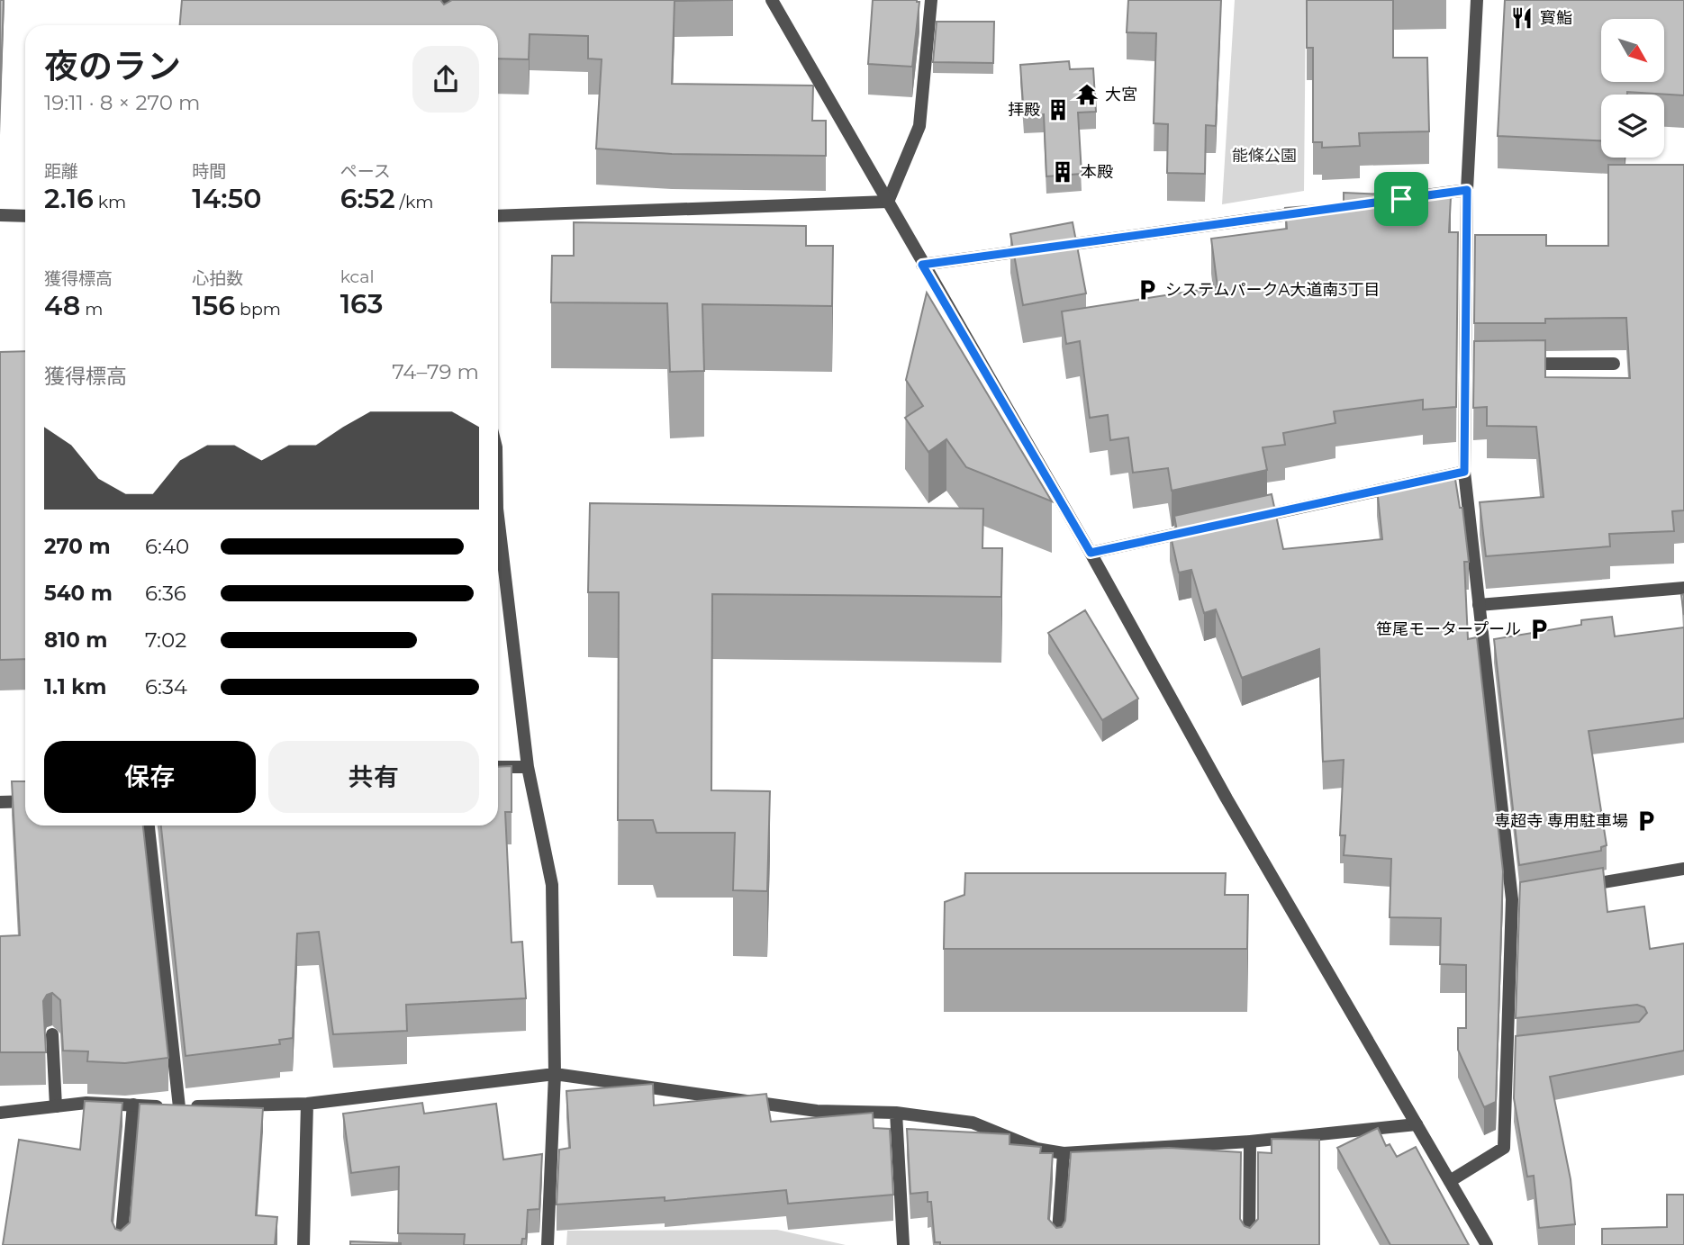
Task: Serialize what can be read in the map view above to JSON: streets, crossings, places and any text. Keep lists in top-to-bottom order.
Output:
{
  "parks": ["能條公園"],
  "places": {
    "restaurant": ["寳鮨"],
    "temple": ["大宮"],
    "building": ["拝殿", "本殿"],
    "parking": ["システムパークA大道南3丁目", "笹尾モータープール", "専超寺 専用駐車場"]
  },
  "north": "bottom right",
  "page": {
    "heading": ["夜のラン", "19:11 · 8 × 270 m"],
    "stats": [
      ["距離", "2.16 km"],
      ["時間", "14:50"],
      ["ペース", "6:52 /km"],
      ["獲得標高", "48 m"],
      ["心拍数", "156 bpm"],
      ["kcal", "163"]
    ],
    "chart": ["獲得標高", "74–79 m"],
    "list": [
      {
        "name": "270 m",
        "note": "6:40"
      },
      {
        "name": "540 m",
        "note": "6:36"
      },
      {
        "name": "810 m",
        "note": "7:02"
      },
      {
        "name": "1.1 km",
        "note": "6:34"
      }
    ],
    "buttons": ["保存", "共有"]
  }
}
